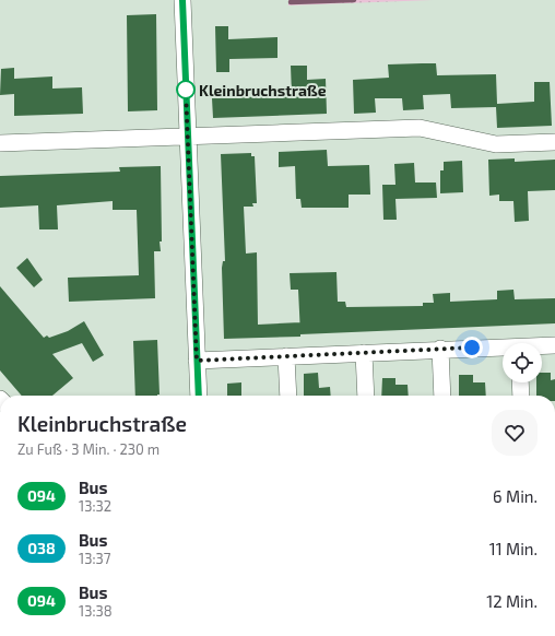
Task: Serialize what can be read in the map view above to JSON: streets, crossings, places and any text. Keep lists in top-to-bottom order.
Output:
{
  "places": ["Kleinbruchstraße"],
  "lines": ["bus line 094"],
  "page": {
    "heading": ["Kleinbruchstraße", "Zu Fuß · 3 Min. · 230 m"],
    "list": [
      {
        "mark": "094",
        "name": "Bus",
        "note": "13:32",
        "value": "6 Min."
      },
      {
        "mark": "038",
        "name": "Bus",
        "note": "13:37",
        "value": "11 Min."
      },
      {
        "mark": "094",
        "name": "Bus",
        "note": "13:38",
        "value": "12 Min."
      }
    ]
  }
}
